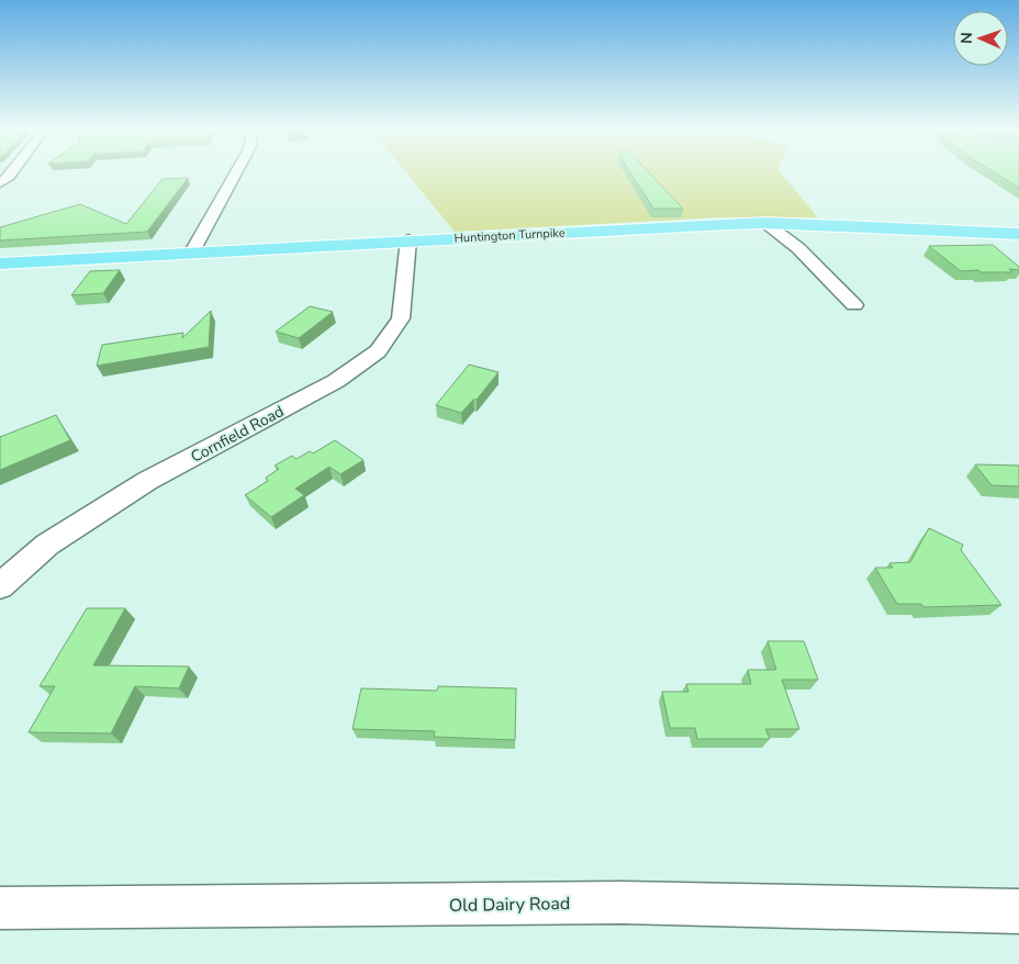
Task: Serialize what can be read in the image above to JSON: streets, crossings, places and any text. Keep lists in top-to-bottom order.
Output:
{
  "streets": {
    "main road": ["Huntington Turnpike"],
    "street": ["Cornfield Road", "Old Dairy Road"]
  },
  "crossings": [
    ["Huntington Turnpike", "Cornfield Road"]
  ],
  "north": "left"
}
